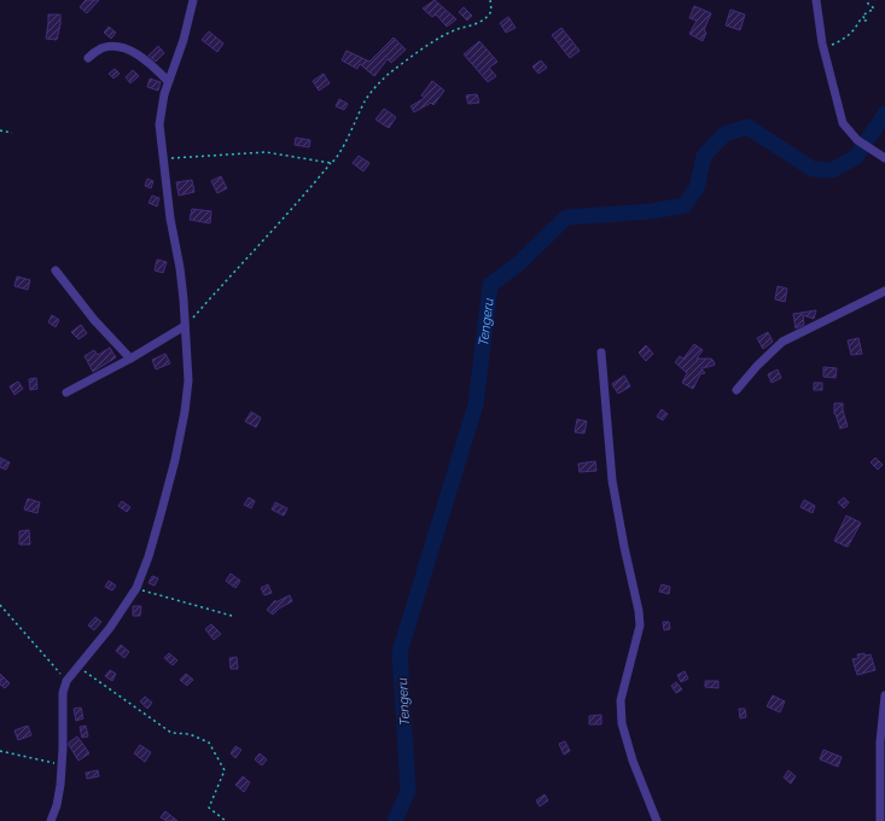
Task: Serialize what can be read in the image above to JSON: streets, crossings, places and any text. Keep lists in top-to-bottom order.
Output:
{
  "water": ["Tengeru"]
}
